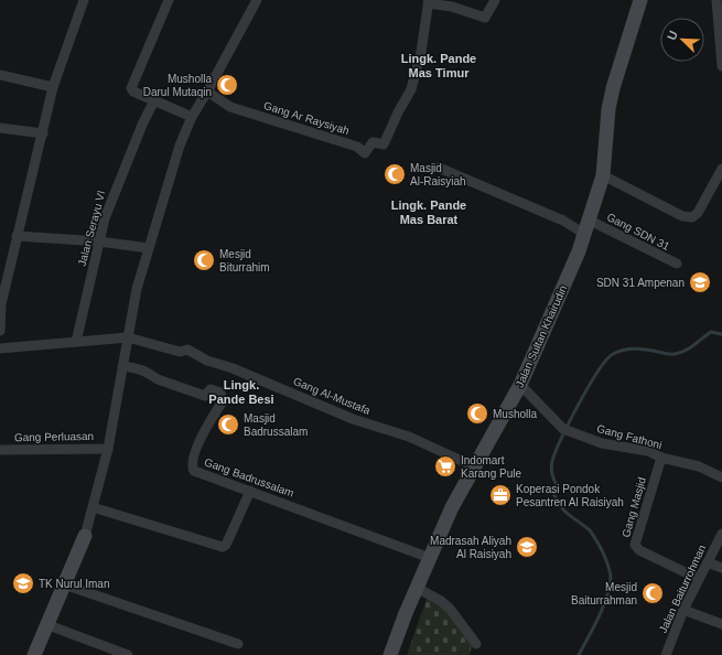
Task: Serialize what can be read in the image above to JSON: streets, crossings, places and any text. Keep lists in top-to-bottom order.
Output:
{
  "streets": {
    "main road": ["Jalan Sultan Khairudin"],
    "street": [
      "Gang Ar Raysiyah",
      "Jalan Serayu VI",
      "Gang SDN 31",
      "Gang Al-Mustafa",
      "Gang Perluasan",
      "Gang Fathoni",
      "Gang Badrussalam",
      "Gang Masjid",
      "Jalan Baiturrohman"
    ]
  },
  "crossings": [
    ["Jalan Serayu VI", "Gang Al-Mustafa"],
    ["Gang SDN 31", "Jalan Sultan Khairudin"],
    ["Jalan Sultan Khairudin", "Gang Al-Mustafa"],
    ["Jalan Sultan Khairudin", "Gang Fathoni"],
    ["Jalan Sultan Khairudin", "Gang Badrussalam"],
    ["Gang Fathoni", "Gang Masjid"],
    ["Gang Masjid", "Jalan Baiturrohman"]
  ],
  "districts": ["Lingk. Pande Mas Timur", "Lingk. Pande Mas Barat", "Lingk. Pande Besi"],
  "places": {
    "mosque": [
      "Musholla Darul Mutaqin",
      "Masjid Al-Raisyiah",
      "Mesjid Biturrahim",
      "Musholla",
      "Masjid Badrussalam",
      "Mesjid Baiturrahman"
    ],
    "school or university": ["SDN 31 Ampenan", "Madrasah Aliyah Al Raisiyah", "TK Nurul Iman"],
    "supermarket": ["Indomart Karang Pule"],
    "office": ["Koperasi Pondok Pesantren Al Raisiyah"]
  },
  "north": "top left"
}
